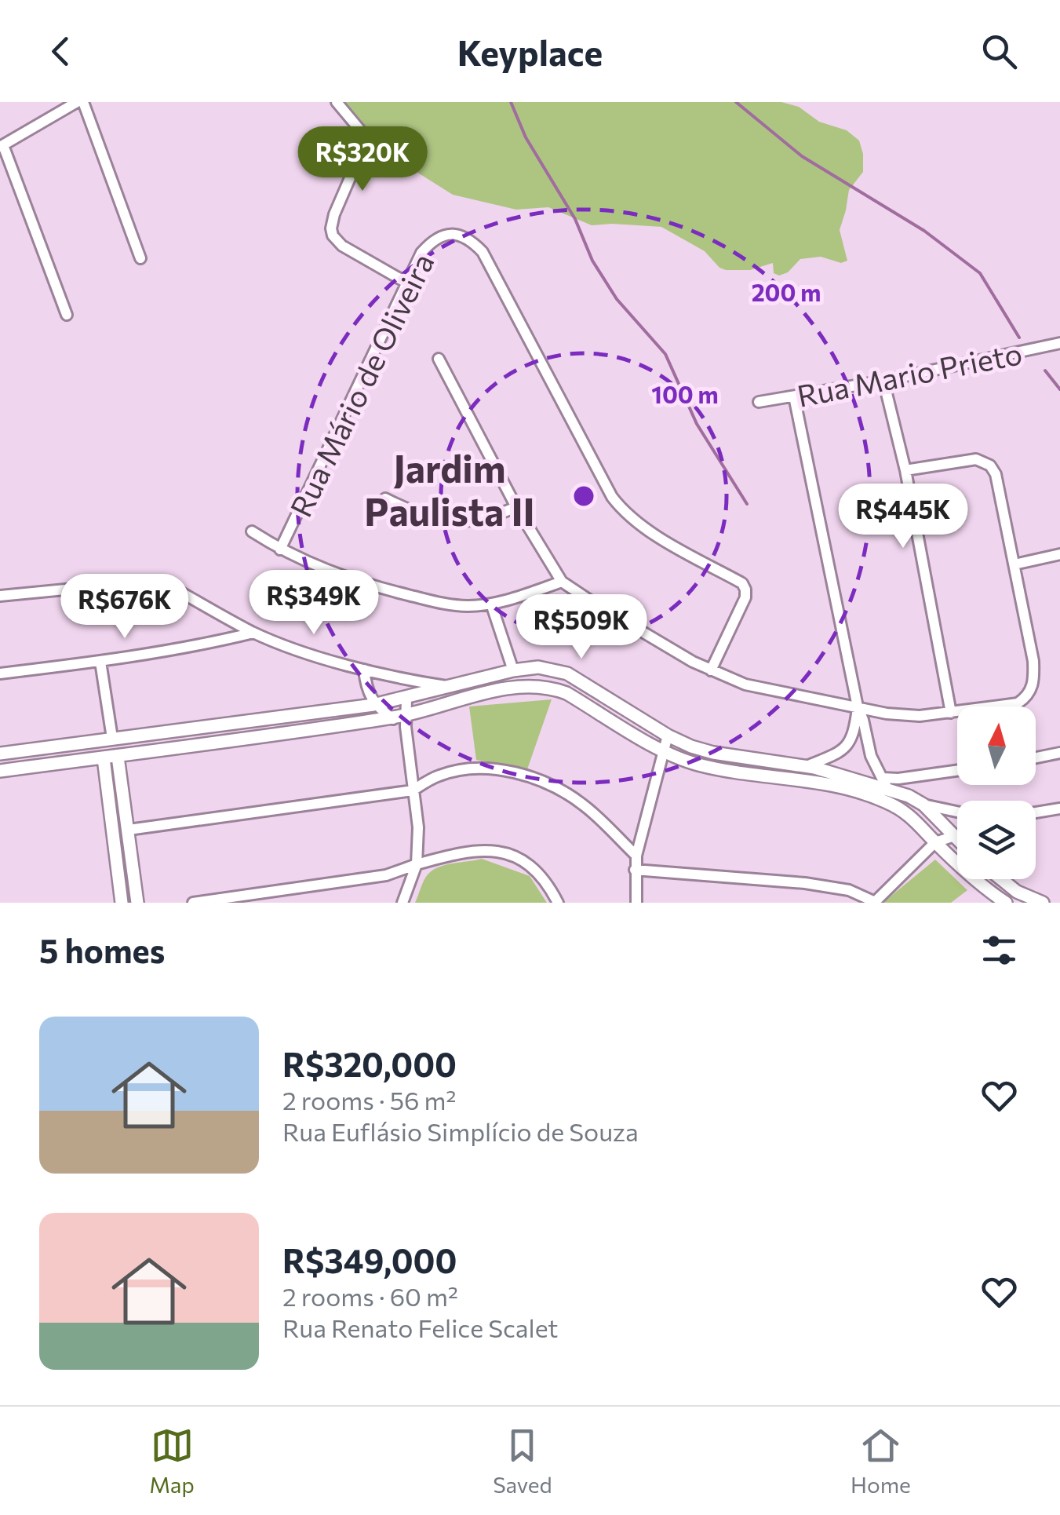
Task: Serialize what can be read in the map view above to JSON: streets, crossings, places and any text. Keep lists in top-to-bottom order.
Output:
{
  "streets": {
    "street": ["Rua Mario Prieto", "Rua Mário de Oliveira"]
  },
  "districts": ["Jardim Paulista II"],
  "north": "top",
  "page": {
    "header": "Keyplace",
    "price": [
      "R$320K",
      "R$445K",
      "R$349K",
      "R$676K",
      "R$509K"
    ],
    "heading": "5 homes",
    "list": [
      {
        "name": "R$320,000",
        "note": "2 rooms · 56 m² · Rua Euflásio Simplício de Souza"
      },
      {
        "name": "R$349,000",
        "note": "2 rooms · 60 m² · Rua Renato Felice Scalet"
      }
    ],
    "tabs": ["Map", "Saved", "Home"]
  },
  "rings": ["200 m", "100 m"]
}
